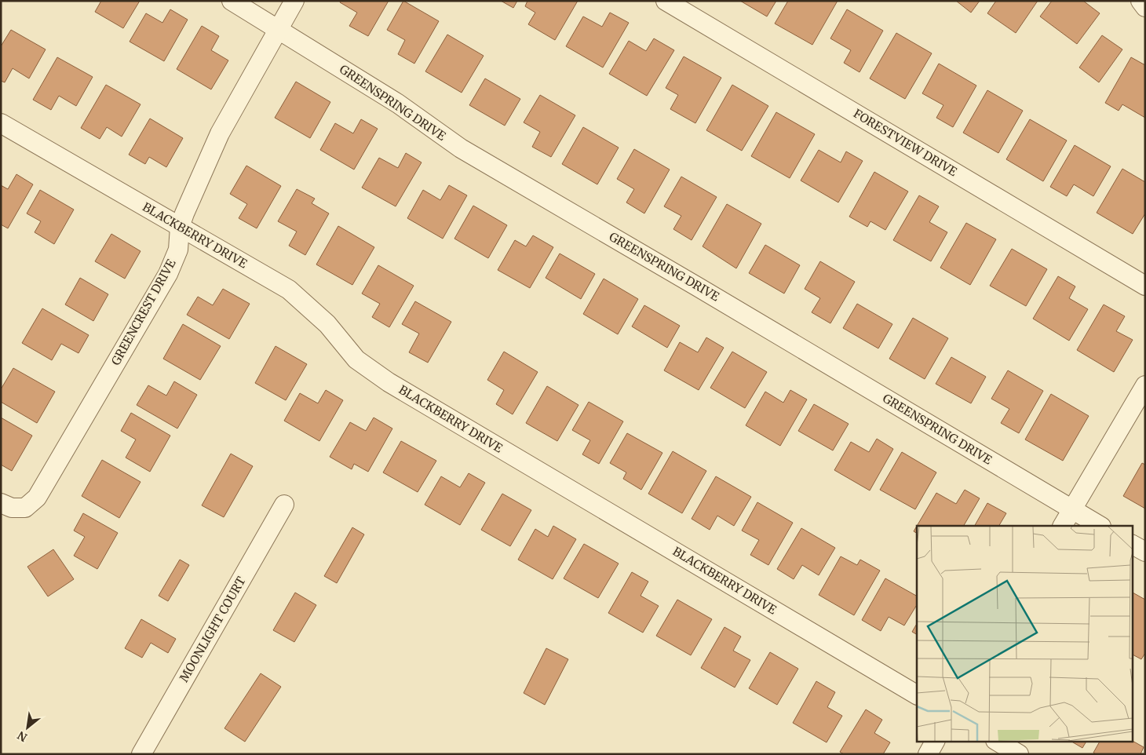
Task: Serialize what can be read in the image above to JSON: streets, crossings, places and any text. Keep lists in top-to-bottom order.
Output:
{
  "streets": {
    "street": [
      "GREENSPRING DRIVE",
      "FORESTVIEW DRIVE",
      "BLACKBERRY DRIVE",
      "GREENCREST DRIVE",
      "MOONLIGHT COURT"
    ]
  },
  "crossings": [
    ["GREENSPRING DRIVE", "GREENCREST DRIVE"],
    ["BLACKBERRY DRIVE", "GREENCREST DRIVE"]
  ],
  "north": "bottom left"
}
